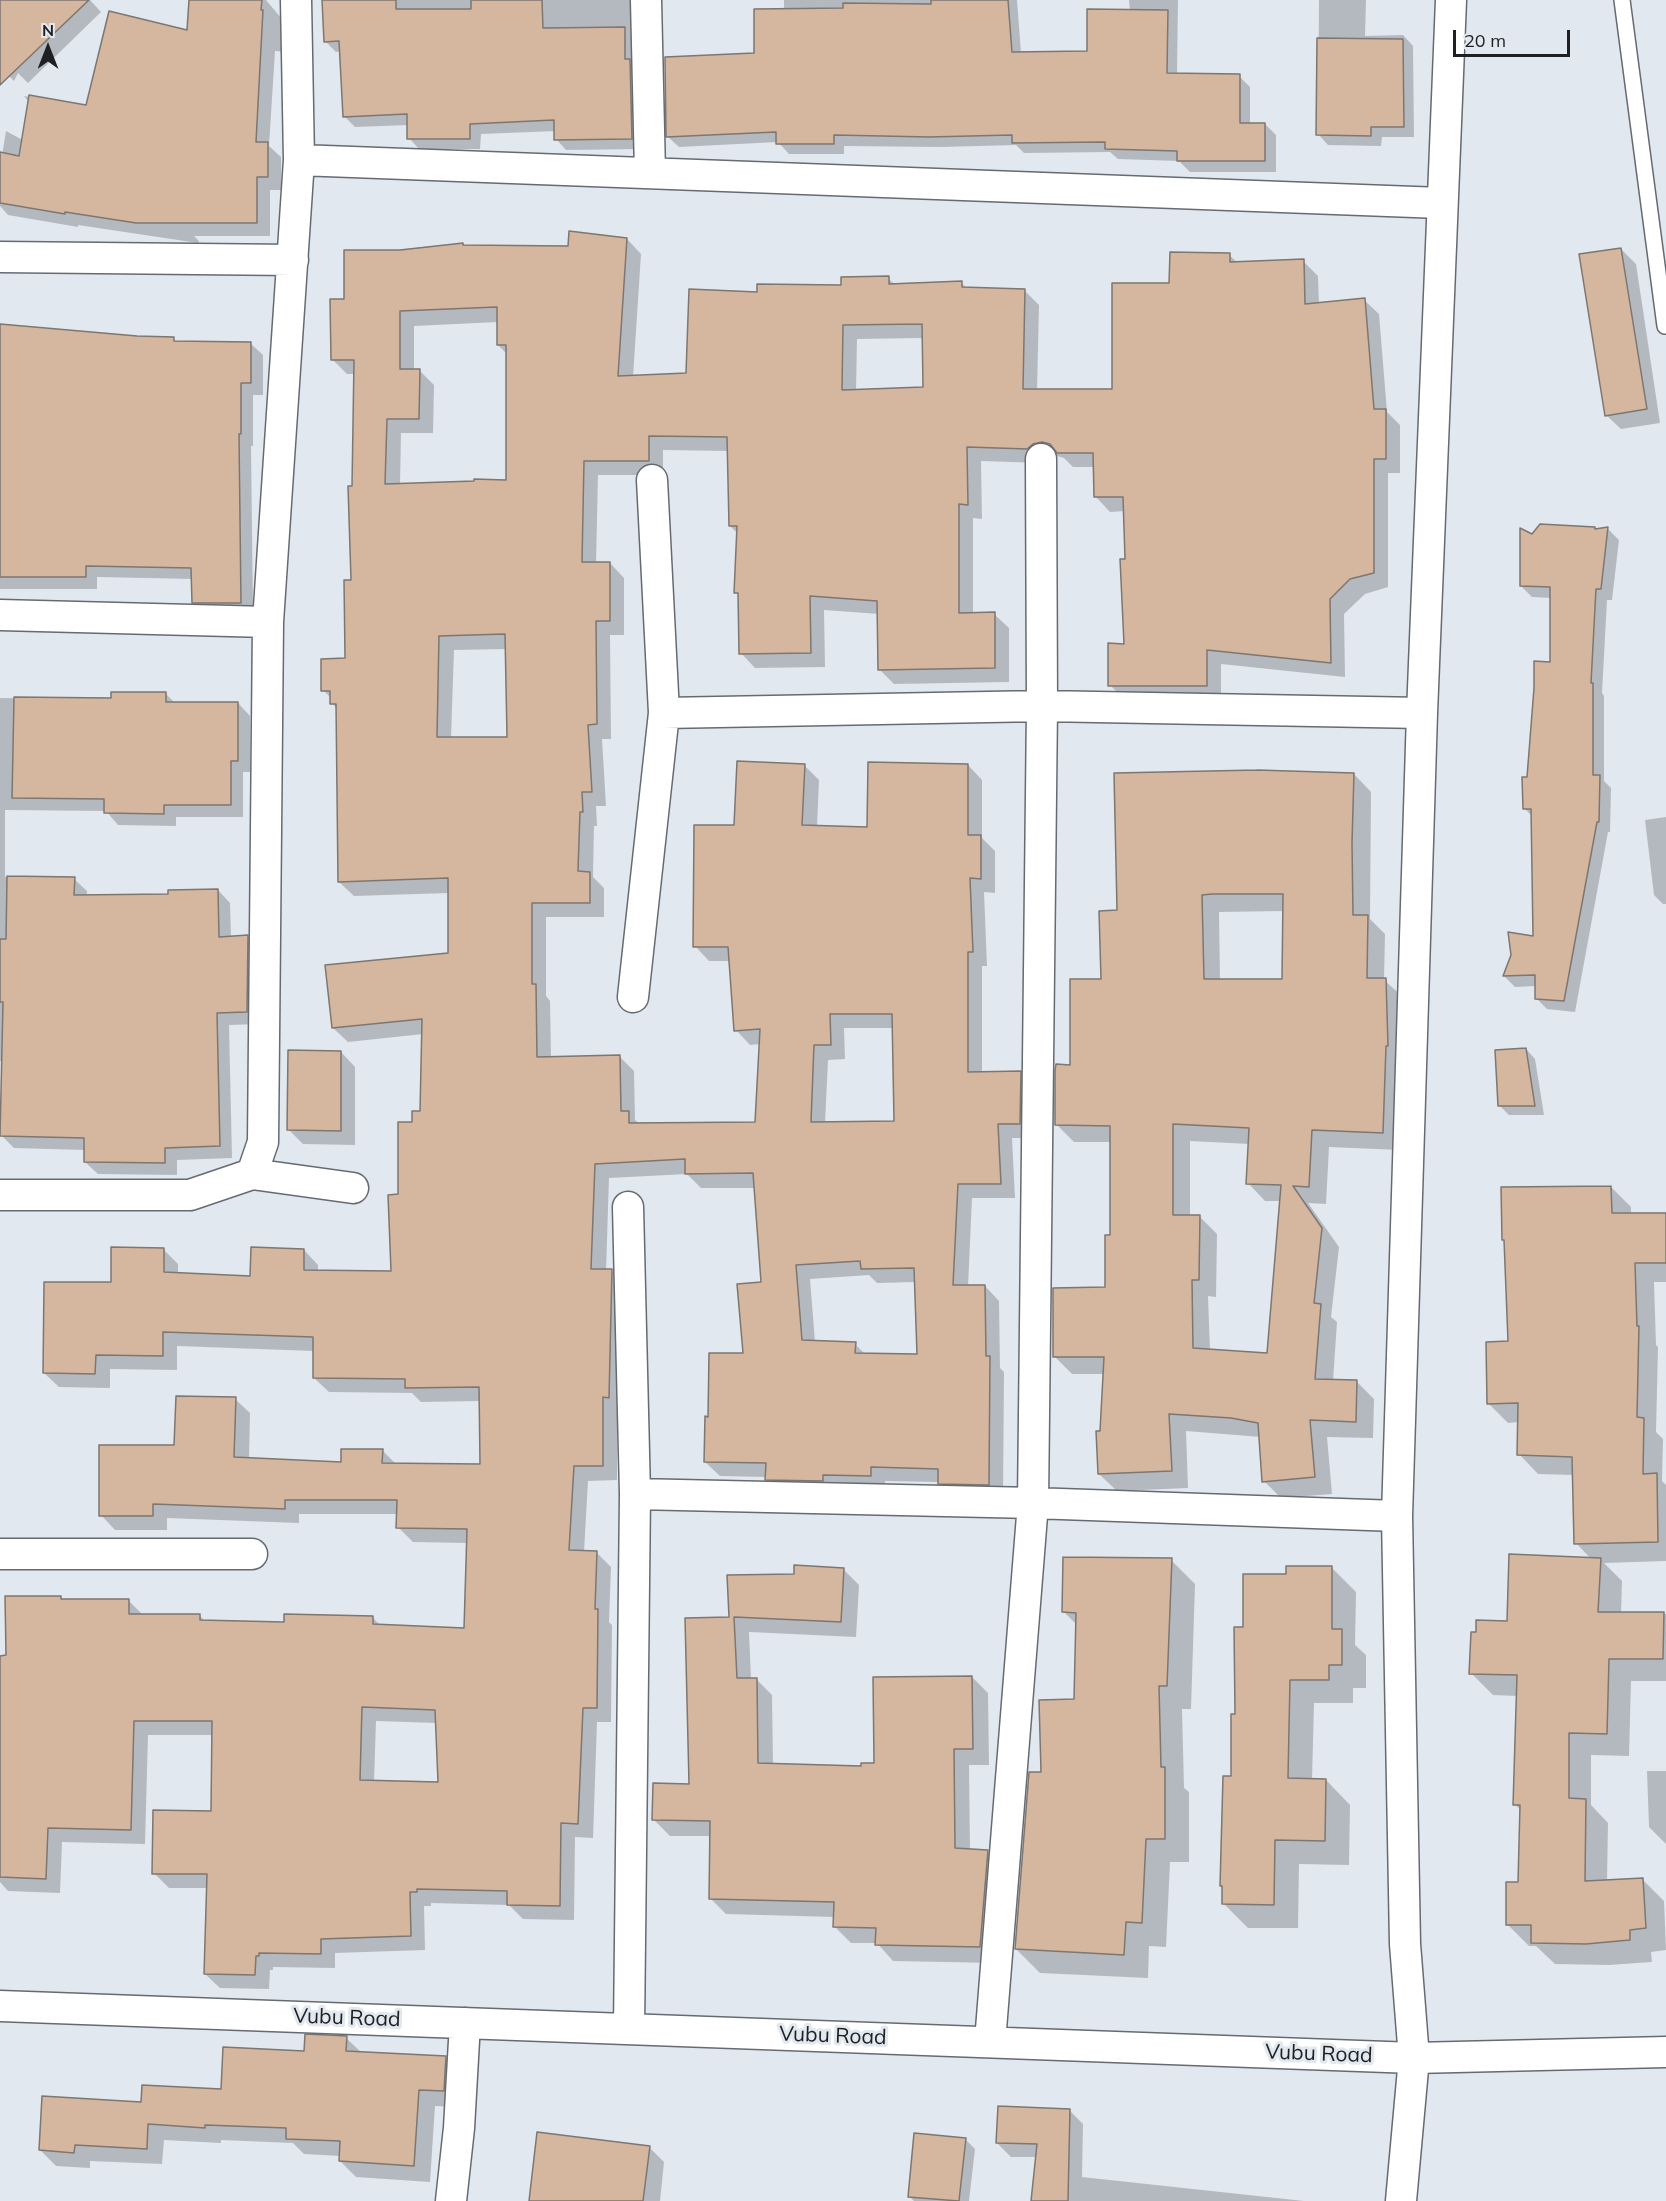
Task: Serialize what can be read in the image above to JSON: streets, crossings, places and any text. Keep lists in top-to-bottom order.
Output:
{
  "streets": {
    "street": ["Vubu Road"]
  },
  "scale_bar": "20 m",
  "north": "top"
}
